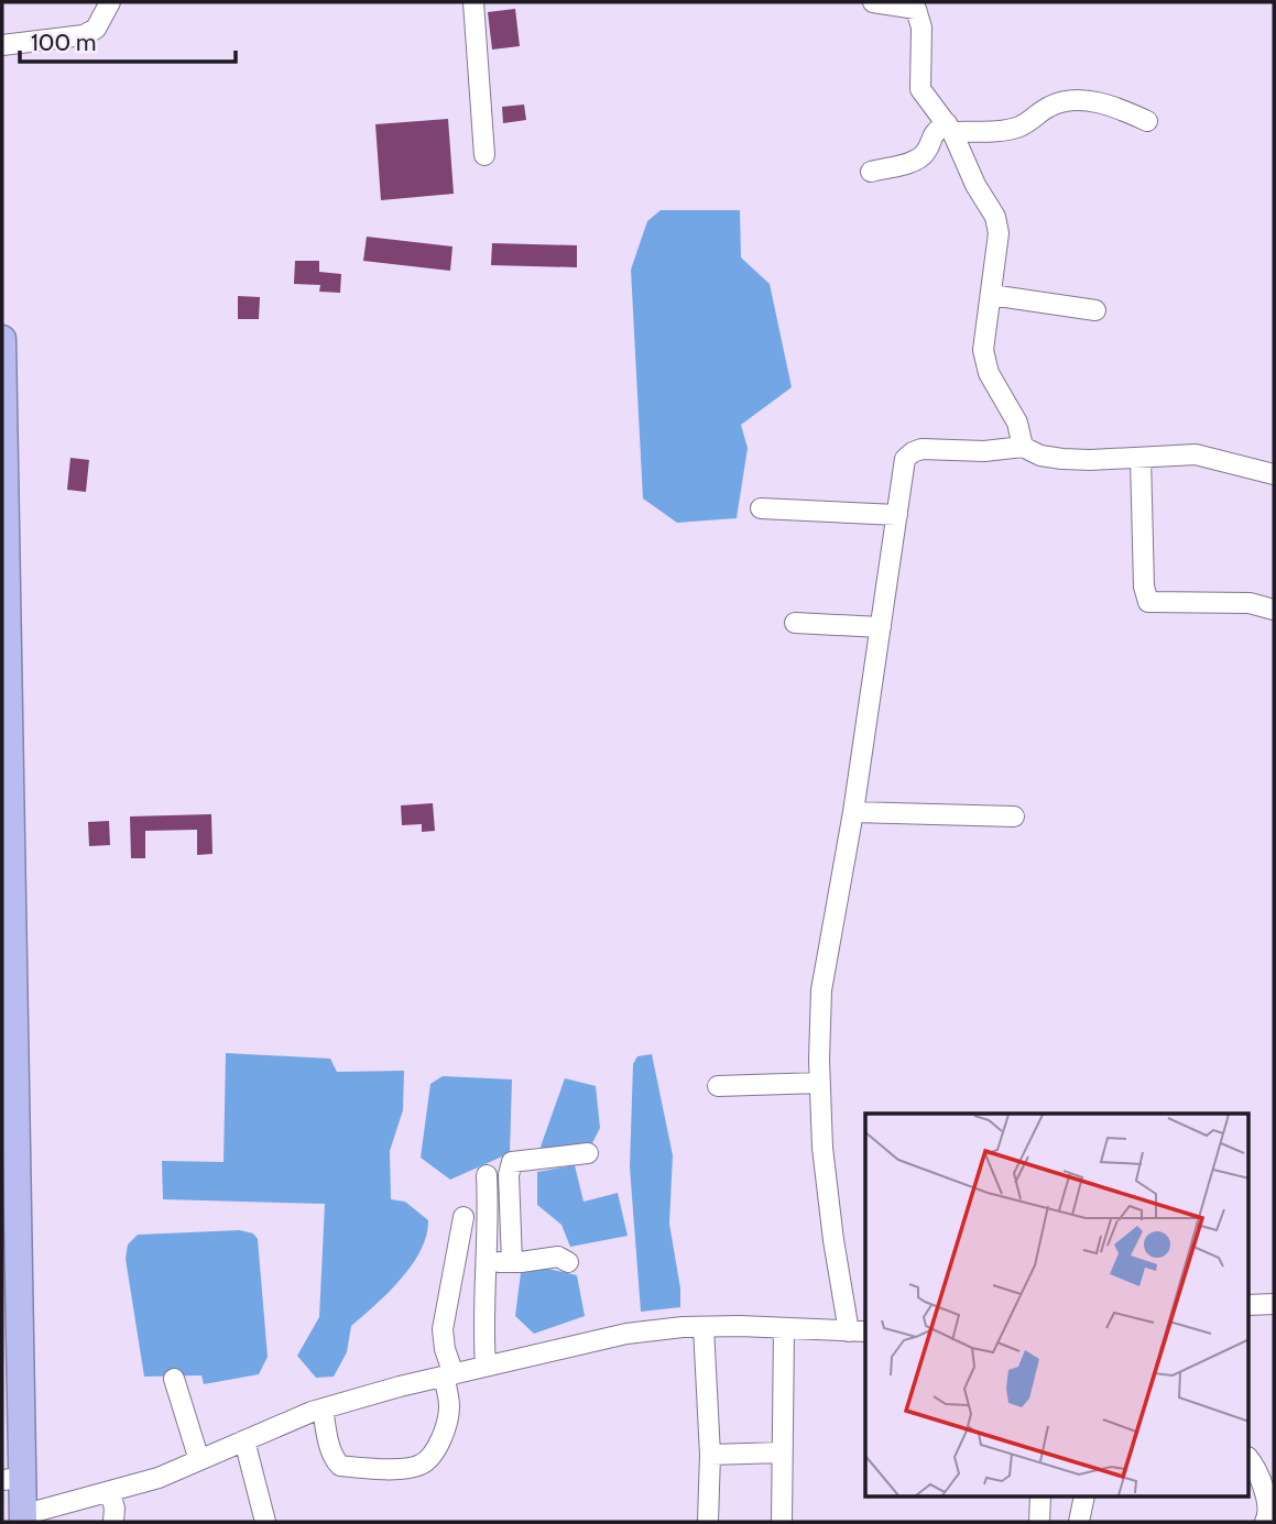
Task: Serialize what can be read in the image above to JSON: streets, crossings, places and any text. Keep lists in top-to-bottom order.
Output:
{
  "scale_bar": "100 m"
}
